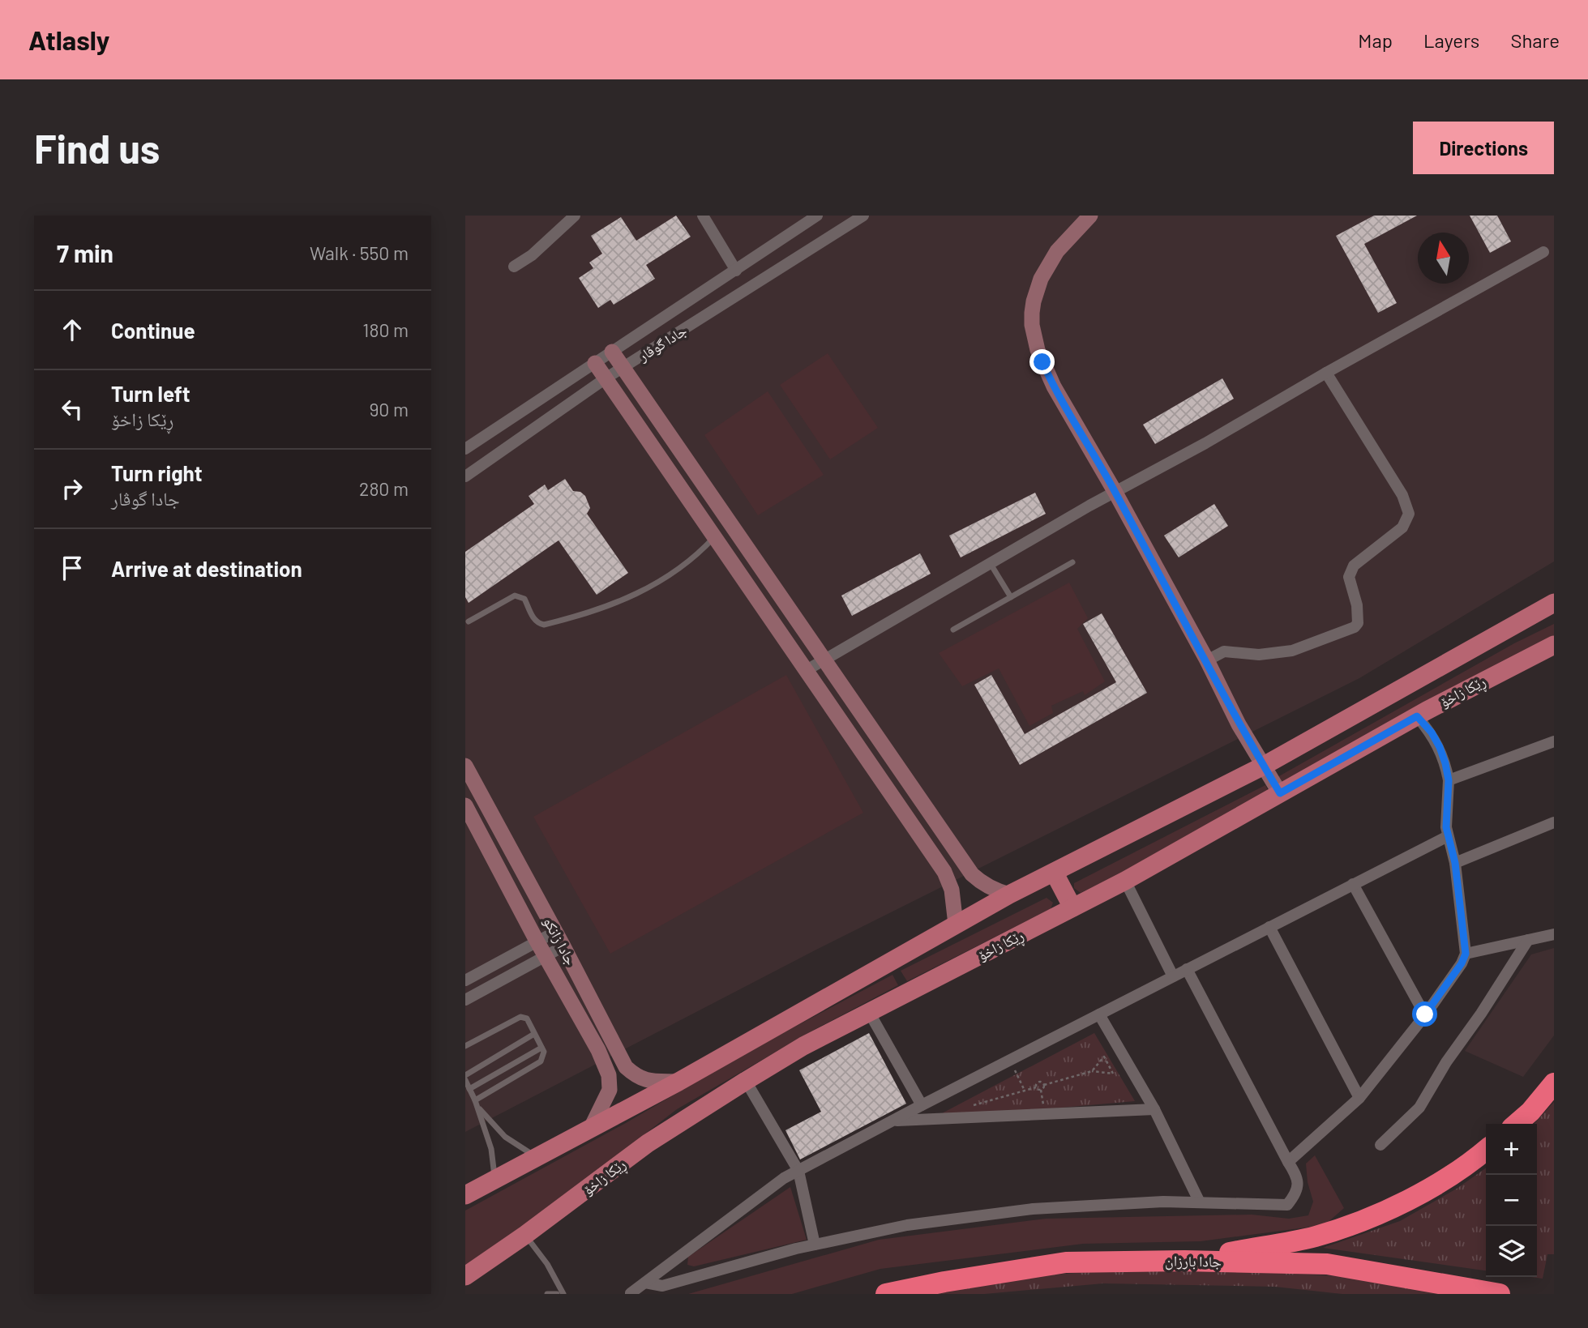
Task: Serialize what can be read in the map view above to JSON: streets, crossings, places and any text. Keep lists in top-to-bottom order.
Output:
{
  "streets": {
    "highway": ["جادا بارزان"],
    "main road": ["ڕێکا زاخۆ"],
    "street": ["جادا گوڤار", "جادا زانکو"]
  },
  "north": "top",
  "page": {
    "header": "Atlasly",
    "nav": ["Map", "Layers", "Share"],
    "buttons": "Directions",
    "title": "Find us",
    "heading": ["7 min", "Walk · 550 m"],
    "list": [
      ["Continue", "180 m"],
      ["Turn left", "ڕێکا زاخۆ", "90 m"],
      ["Turn right", "جادا گوڤار", "280 m"],
      "Arrive at destination"
    ],
    "map_buttons": ["+", "−"]
  }
}
